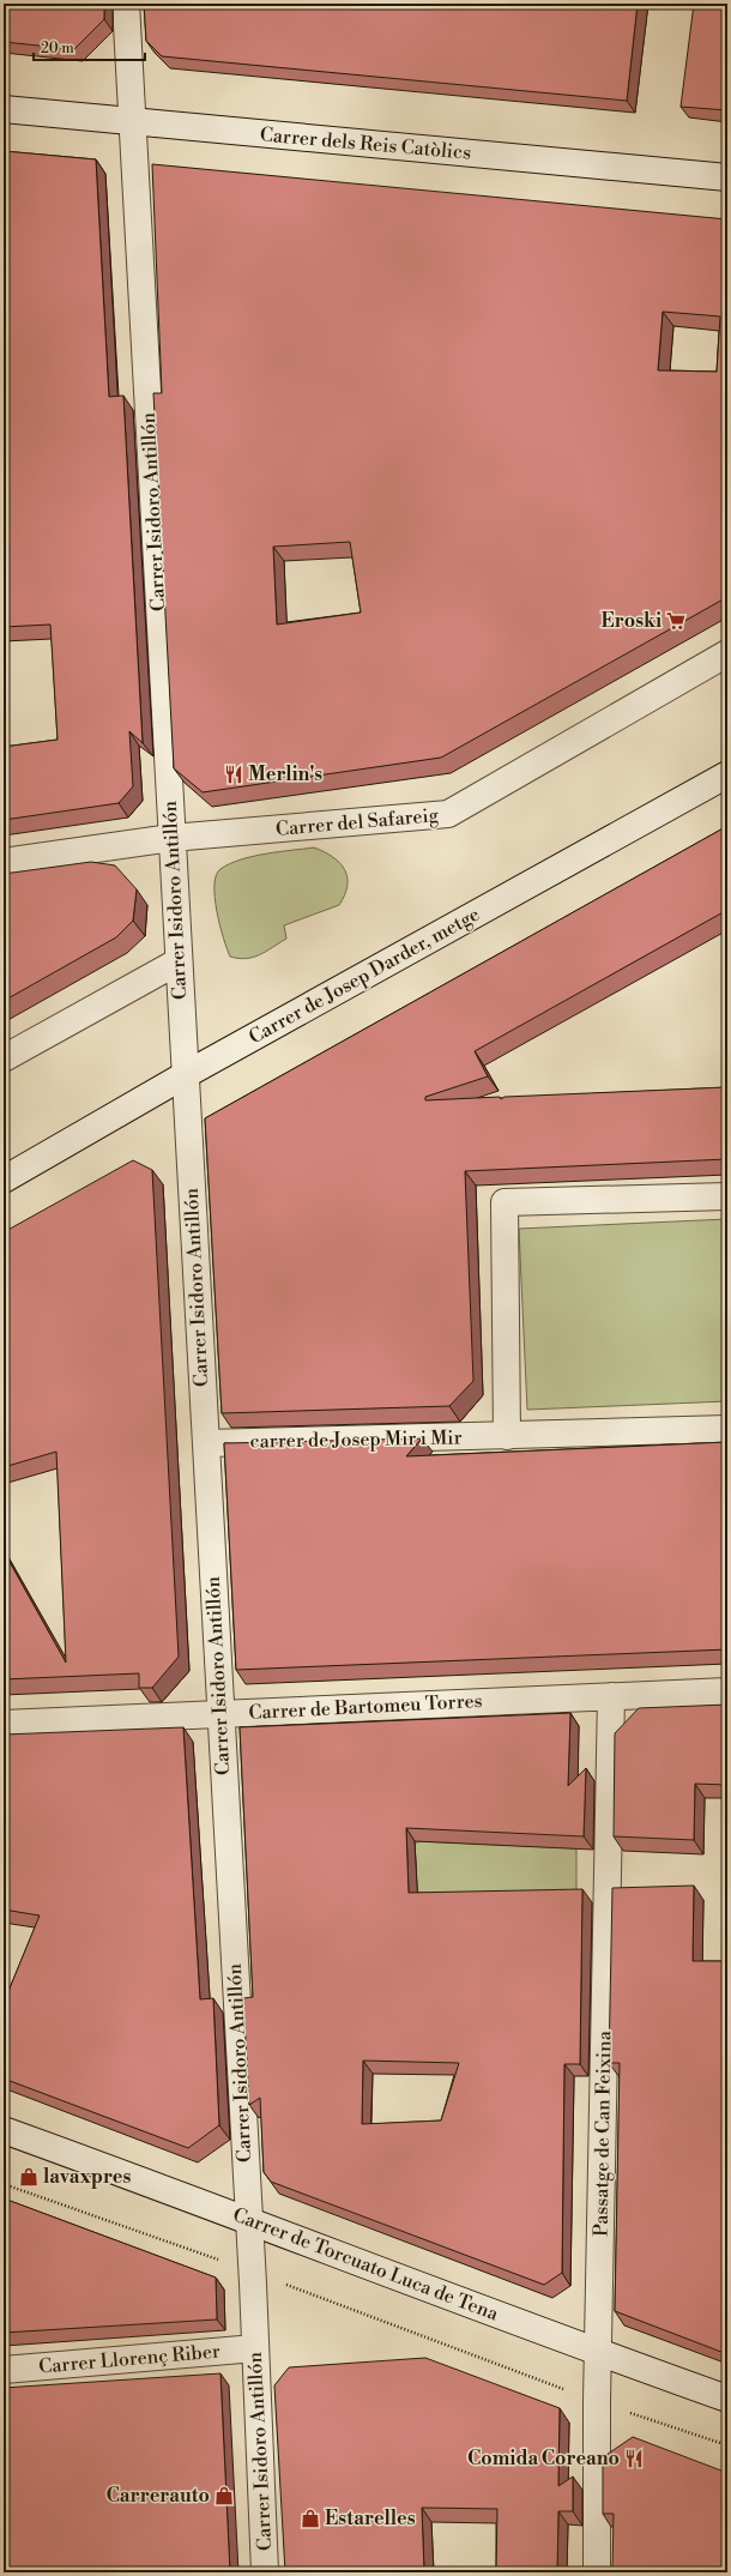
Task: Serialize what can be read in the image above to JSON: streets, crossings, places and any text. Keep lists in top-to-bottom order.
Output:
{
  "streets": {
    "street": [
      "Carrer dels Reis Catòlics",
      "Carrer Isidoro Antillón",
      "Carrer del Safareig",
      "Carrer de Josep Darder, metge",
      "carrer de Josep Mir i Mir",
      "Carrer de Bartomeu Torres",
      "Passatge de Can Feixina",
      "Carrer de Torcuato Luca de Tena",
      "Carrer Llorenç Riber"
    ]
  },
  "crossings": [
    ["Carrer dels Reis Catòlics", "Carrer Isidoro Antillón"],
    ["Carrer Isidoro Antillón", "Carrer del Safareig"],
    ["Carrer Isidoro Antillón", "Carrer de Josep Darder, metge"],
    ["Carrer Isidoro Antillón", "carrer de Josep Mir i Mir"],
    ["Carrer Isidoro Antillón", "Carrer de Bartomeu Torres"],
    ["Carrer Isidoro Antillón", "Carrer de Torcuato Luca de Tena"],
    ["Carrer Isidoro Antillón", "Carrer Llorenç Riber"],
    ["Carrer de Bartomeu Torres", "Passatge de Can Feixina"],
    ["Passatge de Can Feixina", "Carrer de Torcuato Luca de Tena"]
  ],
  "places": {
    "supermarket": ["Eroski"],
    "restaurant": ["Merlin's", "Comida Coreano"],
    "shop": ["lavaxpres", "Carrerauto", "Estarelles"]
  },
  "scale_bar": "20 m"
}
